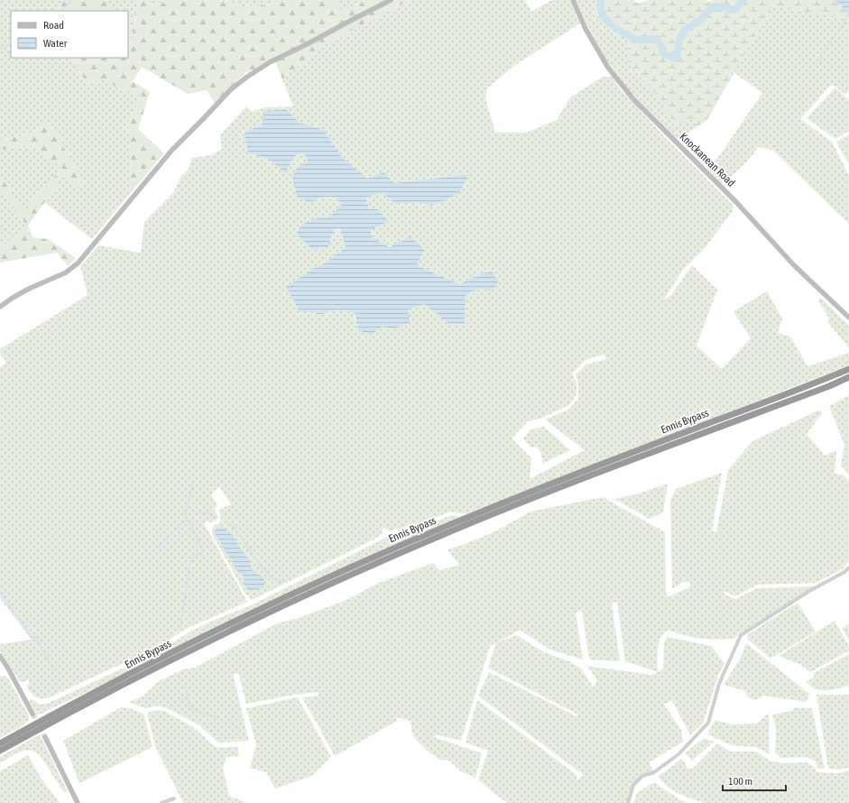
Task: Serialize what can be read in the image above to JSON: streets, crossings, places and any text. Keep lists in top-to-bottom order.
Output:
{
  "streets": {
    "highway": ["Ennis Bypass"],
    "street": ["Knockanean Road"]
  },
  "legend": ["Road", "Water"],
  "scale_bar": "100 m"
}
